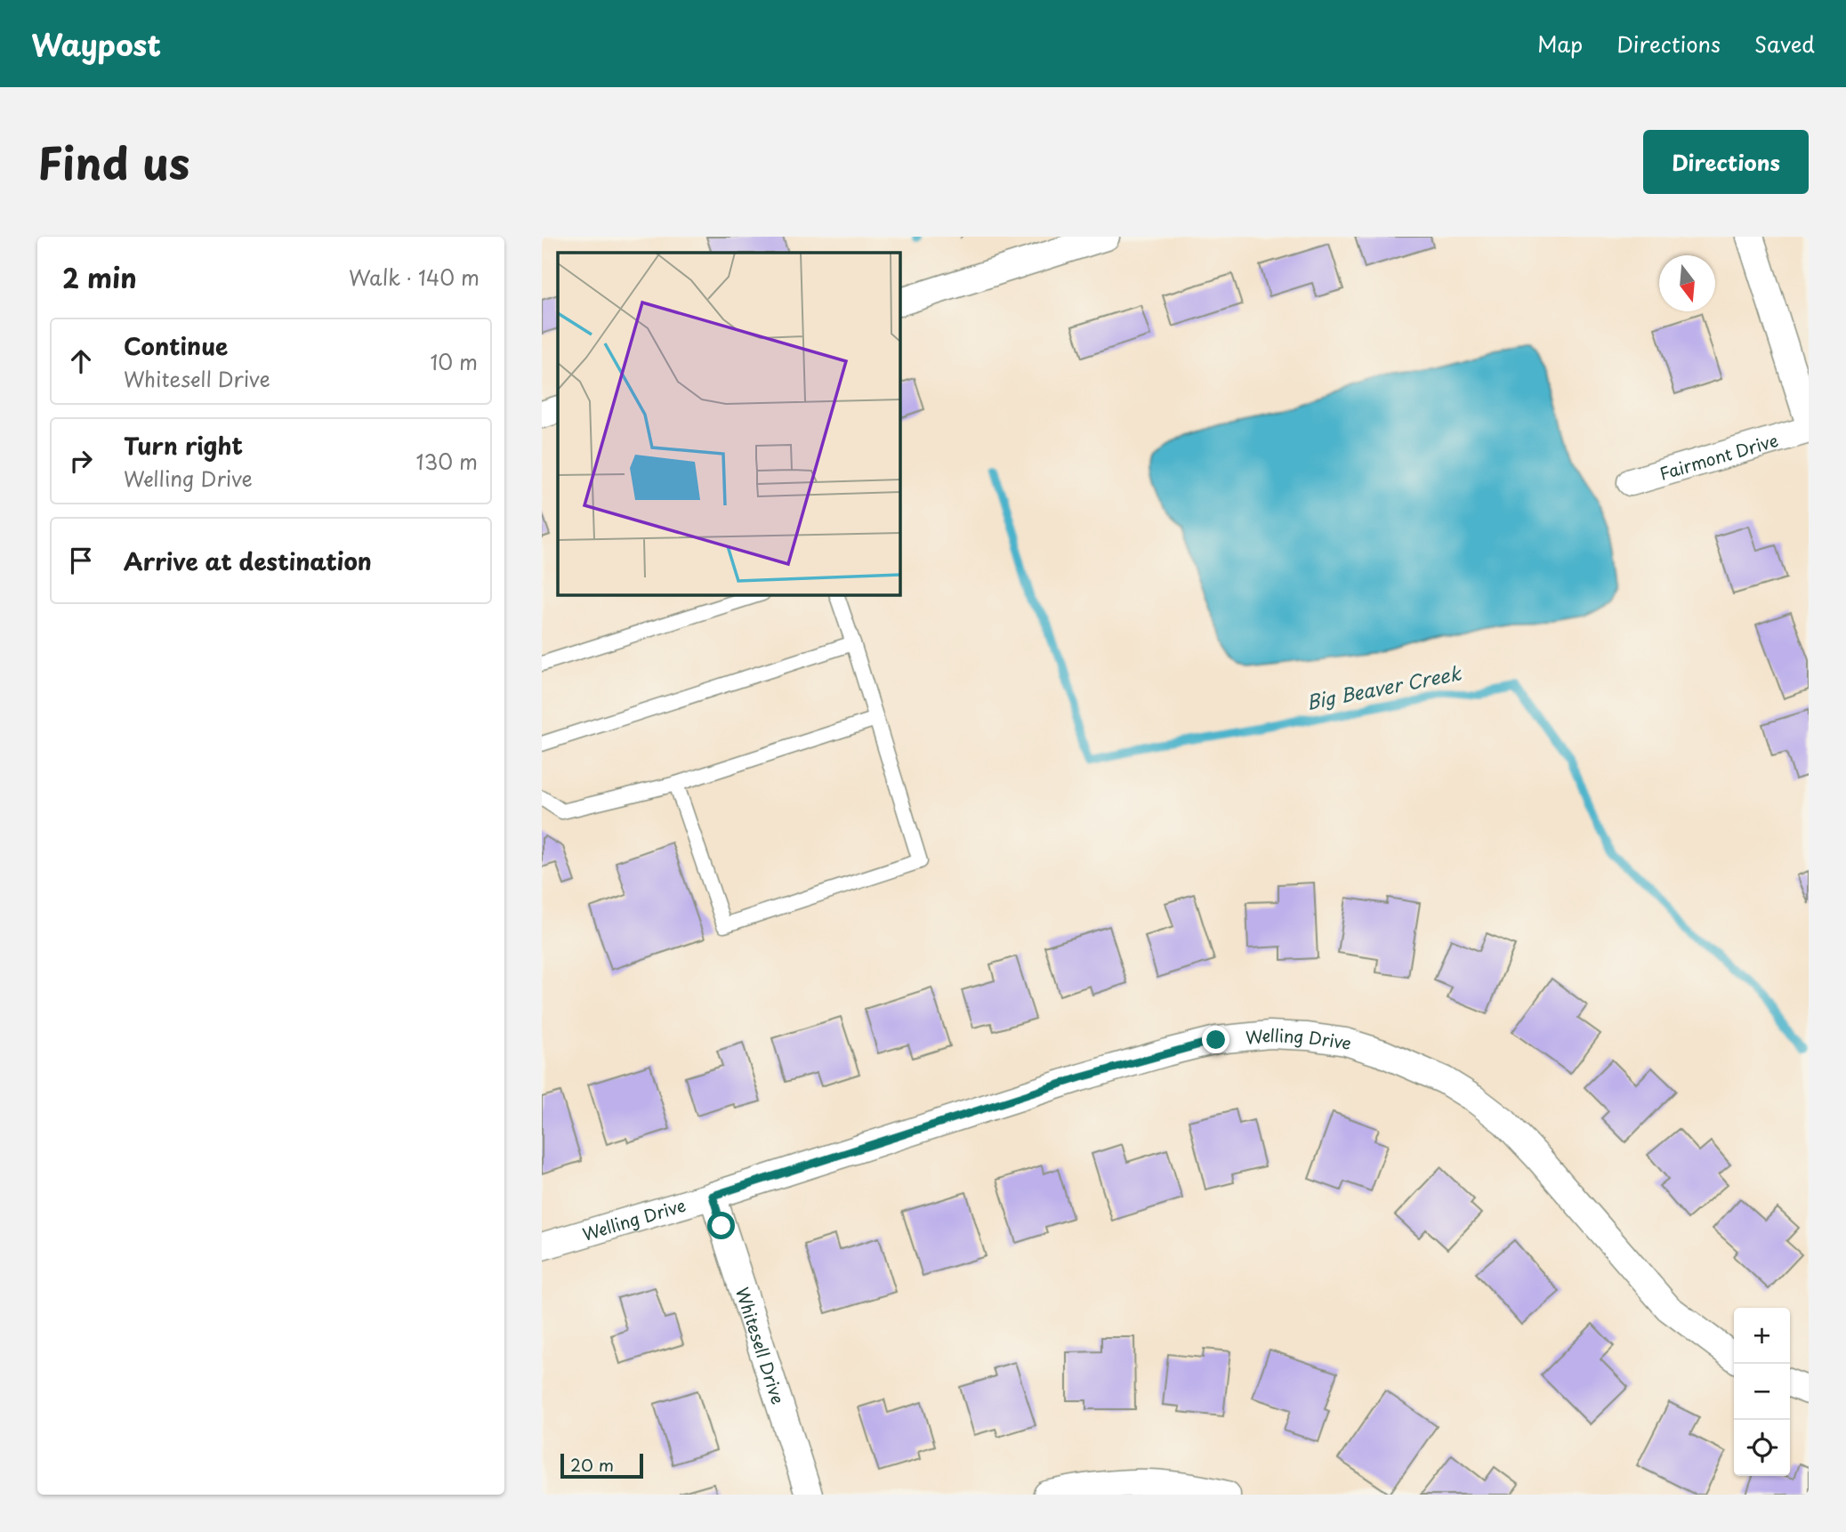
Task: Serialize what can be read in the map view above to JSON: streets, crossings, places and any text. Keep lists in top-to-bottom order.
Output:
{
  "streets": {
    "street": ["Fairmont Drive", "Welling Drive", "Whitesell Drive"]
  },
  "crossings": [
    ["Welling Drive", "Whitesell Drive"]
  ],
  "water": ["Big Beaver Creek"],
  "scale_bar": "20 m",
  "north": "bottom",
  "page": {
    "header": "Waypost",
    "nav": ["Map", "Directions", "Saved"],
    "title": "Find us",
    "buttons": "Directions",
    "heading": ["2 min", "Walk · 140 m"],
    "list": [
      ["Continue", "Whitesell Drive", "10 m"],
      ["Turn right", "Welling Drive", "130 m"],
      "Arrive at destination"
    ],
    "map_buttons": ["+", "−"],
    "scale": "20 m"
  }
}
